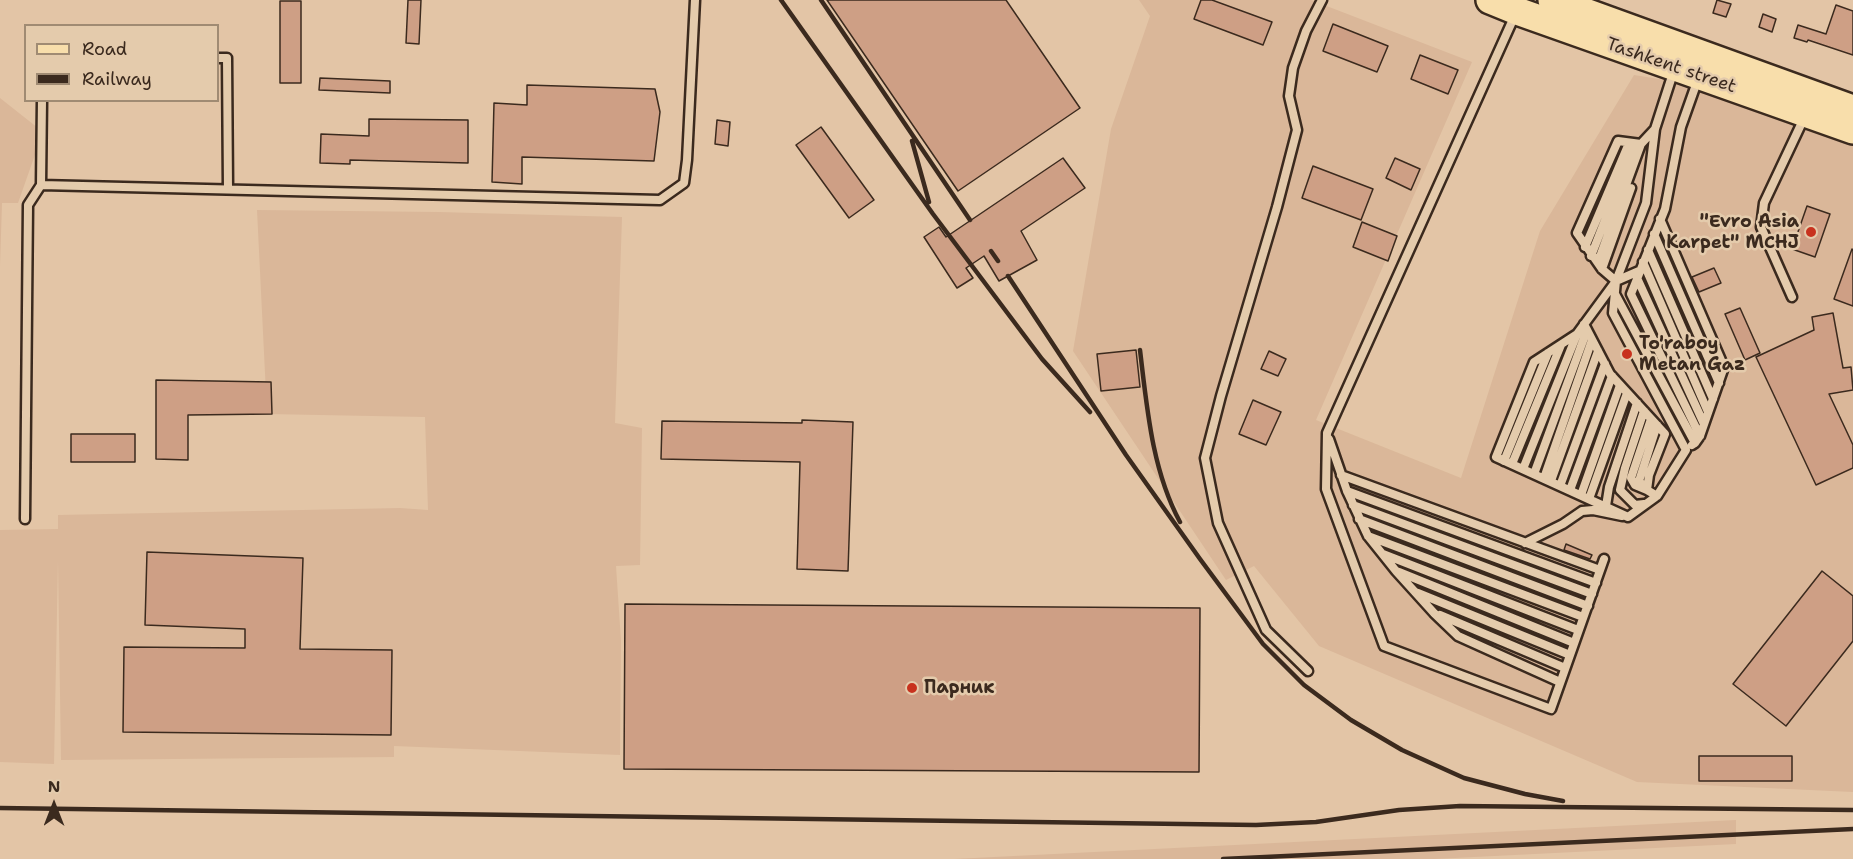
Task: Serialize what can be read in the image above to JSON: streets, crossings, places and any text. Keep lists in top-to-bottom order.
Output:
{
  "streets": {
    "main road": ["Tashkent street"]
  },
  "places": ["\"Evro Asia Karpet\" MCHJ", "To'raboy Metan Gaz", "Парник"],
  "legend": ["Road", "Railway"],
  "north": "top"
}
